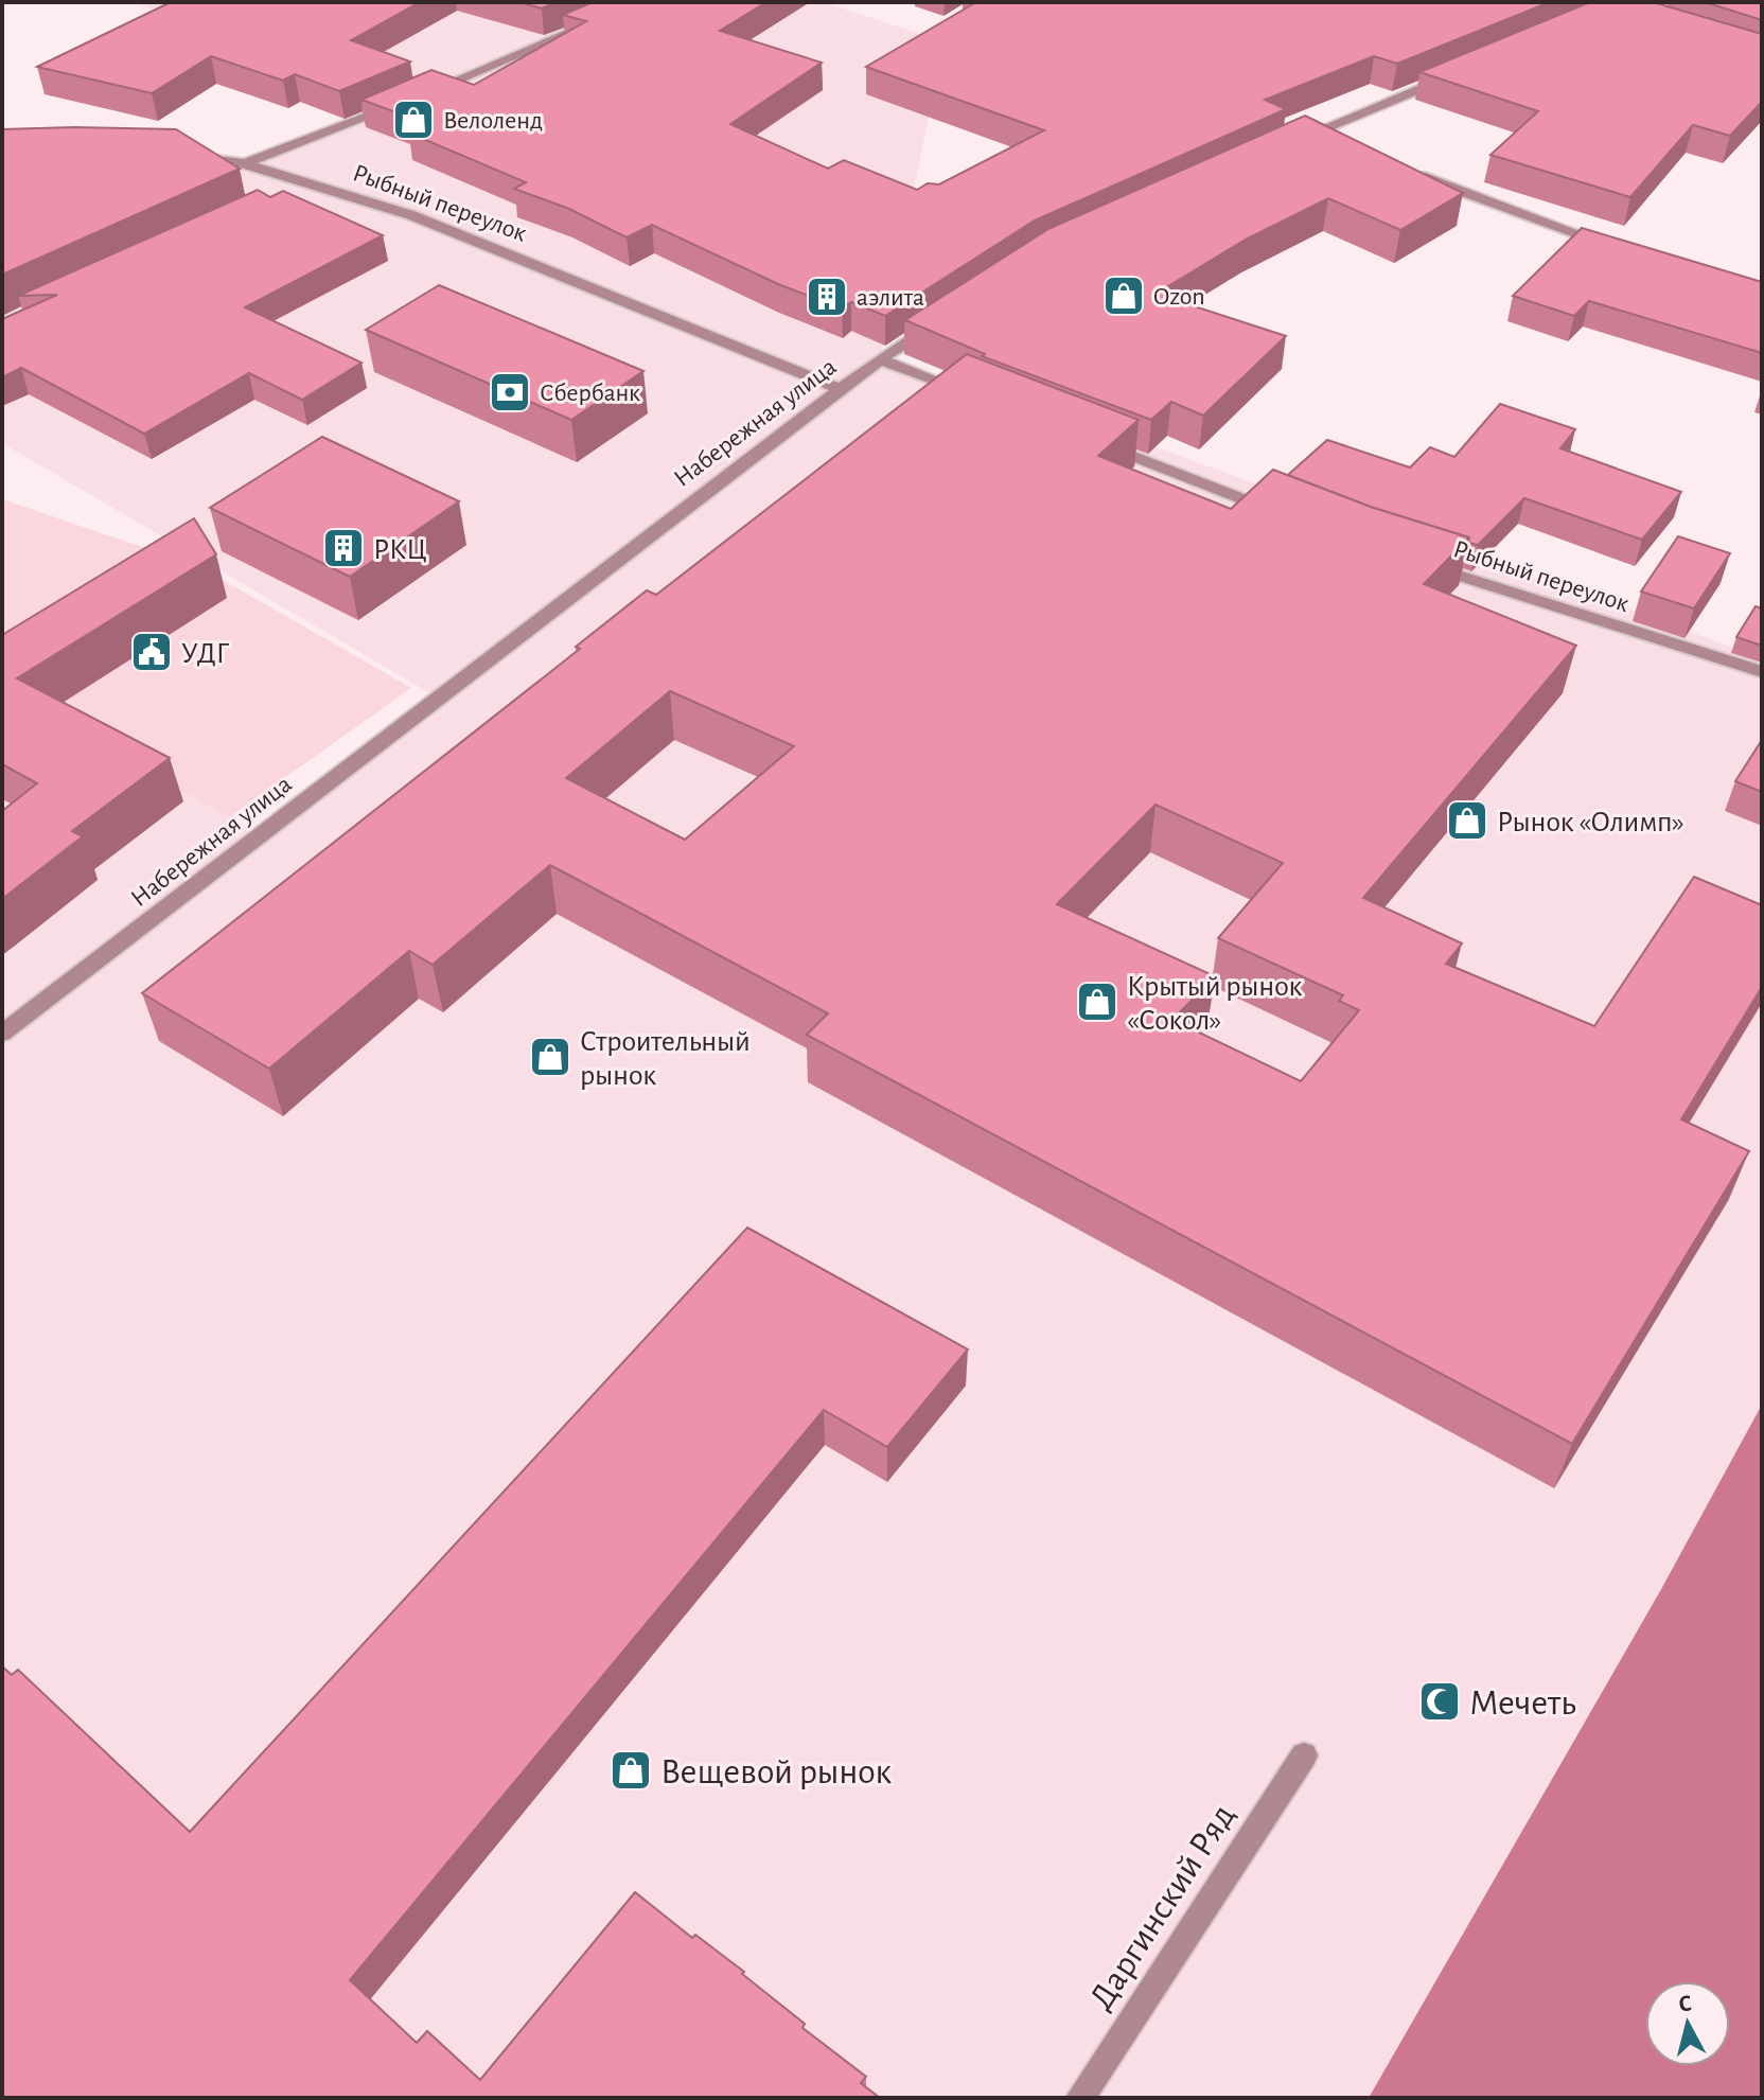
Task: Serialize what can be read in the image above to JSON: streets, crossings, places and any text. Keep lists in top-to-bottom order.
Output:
{
  "streets": {
    "street": ["Рыбный переулок", "Набережная улица", "Даргинский Ряд"]
  },
  "crossings": [
    ["Рыбный переулок", "Набережная улица"]
  ],
  "places": {
    "shop": [
      "Велоленд",
      "Ozon",
      "Рынок «Олимп»",
      "Крытый рынок «Сокол»",
      "Строительный рынок",
      "Вещевой рынок"
    ],
    "building": ["аэлита", "РКЦ"],
    "bank": ["Сбербанк"],
    "public building": ["УДГ"],
    "mosque": ["Мечеть"]
  },
  "north": "top"
}
